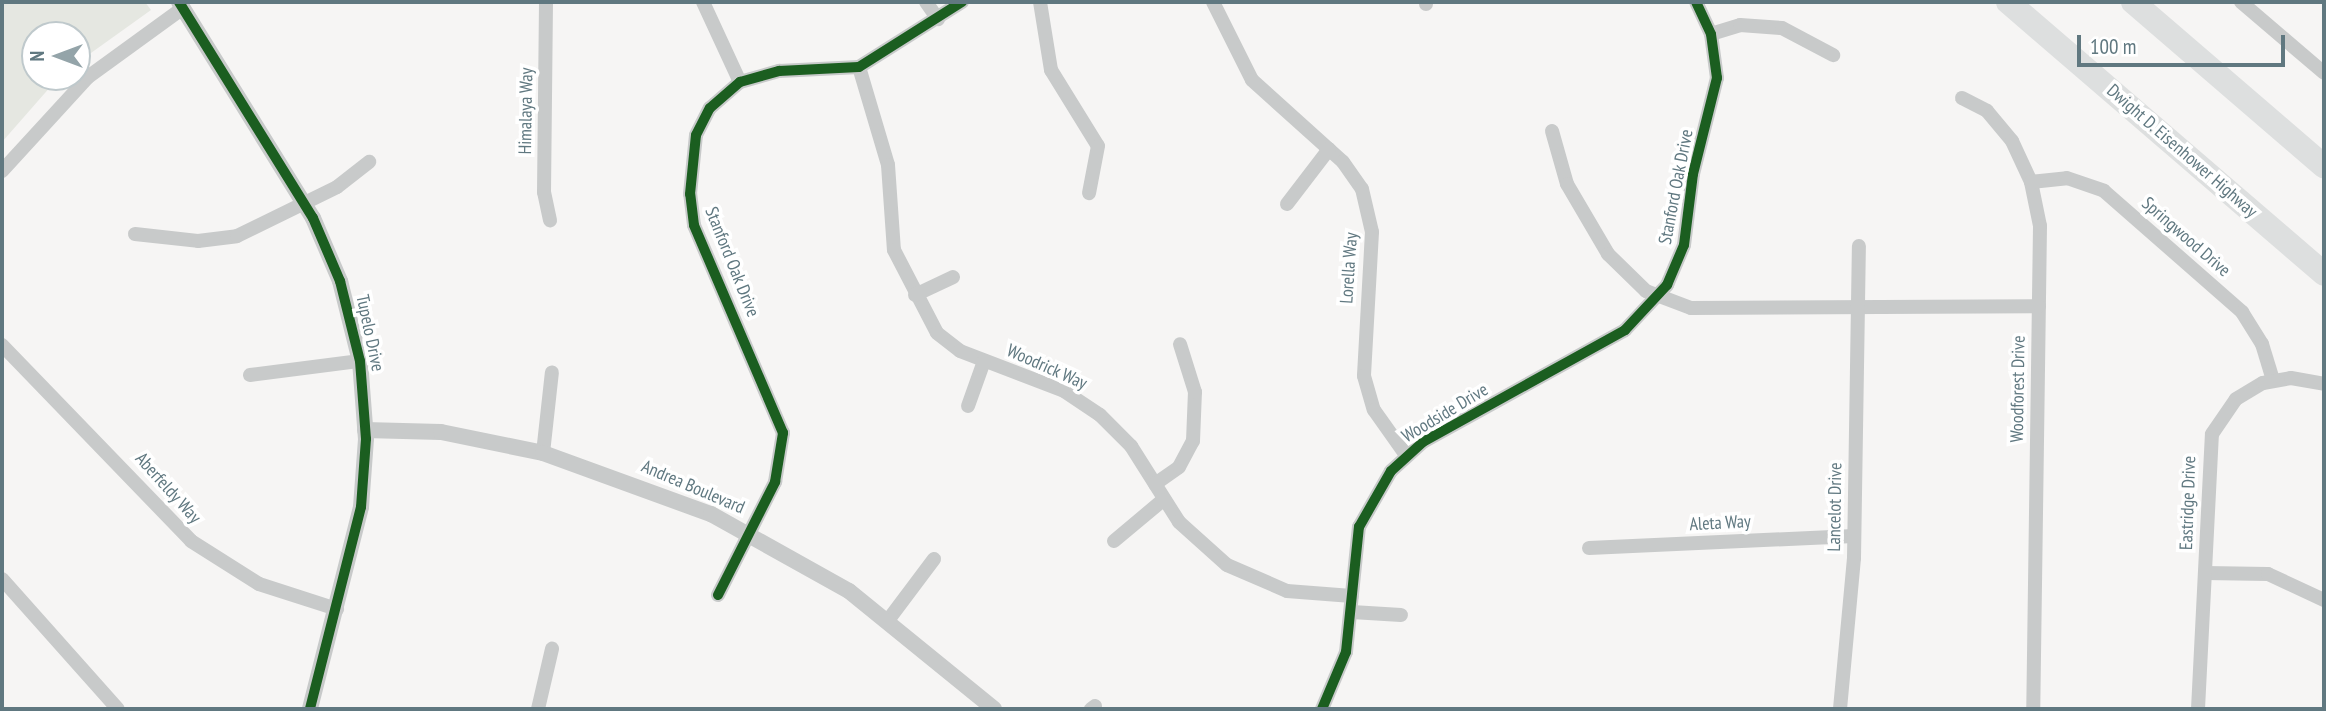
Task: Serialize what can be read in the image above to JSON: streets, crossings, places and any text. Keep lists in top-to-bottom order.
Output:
{
  "streets": {
    "highway": ["Dwight D. Eisenhower Highway"],
    "street": [
      "Himalaya Way",
      "Stanford Oak Drive",
      "Springwood Drive",
      "Lorella Way",
      "Tupelo Drive",
      "Woodrick Way",
      "Woodforest Drive",
      "Woodside Drive",
      "Andrea Boulevard",
      "Aberfeldy Way",
      "Eastridge Drive",
      "Lancelot Drive",
      "Aleta Way"
    ]
  },
  "crossings": [
    ["Stanford Oak Drive", "Woodrick Way"],
    ["Stanford Oak Drive", "Woodside Drive"],
    ["Stanford Oak Drive", "Andrea Boulevard"],
    ["Springwood Drive", "Woodforest Drive"],
    ["Springwood Drive", "Eastridge Drive"],
    ["Lorella Way", "Woodside Drive"],
    ["Tupelo Drive", "Andrea Boulevard"],
    ["Tupelo Drive", "Aberfeldy Way"],
    ["Woodrick Way", "Woodside Drive"],
    ["Lancelot Drive", "Aleta Way"]
  ],
  "scale_bar": "100 m",
  "north": "left"
}
